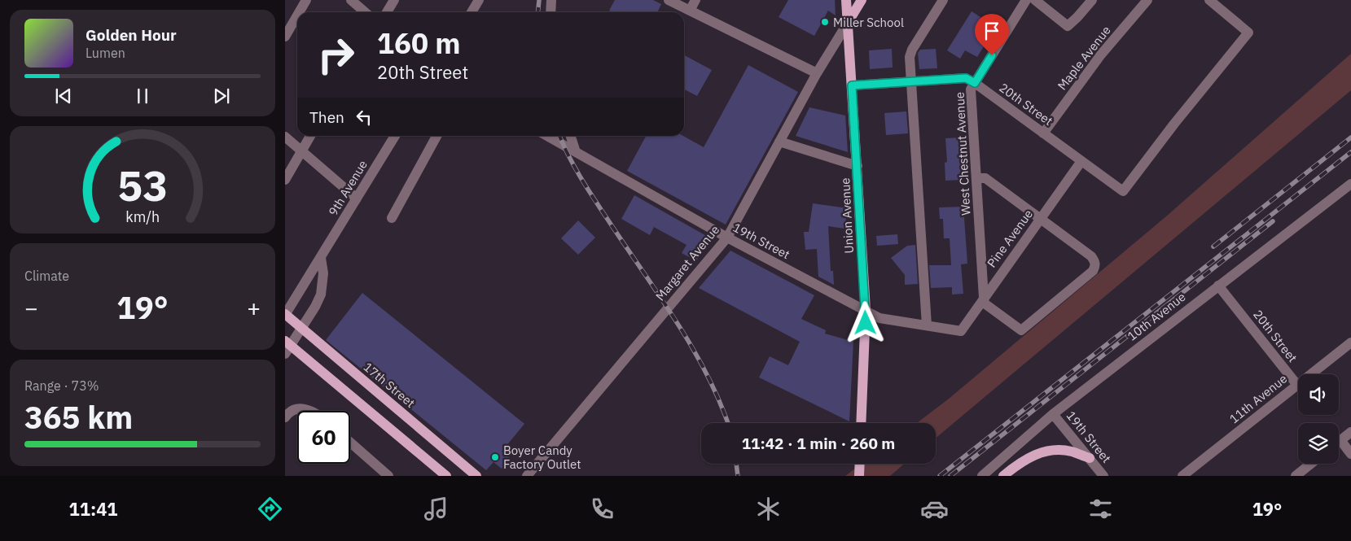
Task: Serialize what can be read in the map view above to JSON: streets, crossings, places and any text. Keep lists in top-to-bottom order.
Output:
{
  "streets": {
    "main road": ["Union Avenue", "17th Street"],
    "street": [
      "Maple Avenue",
      "20th Street",
      "West Chestnut Avenue",
      "9th Avenue",
      "Pine Avenue",
      "19th Street",
      "Margaret Avenue",
      "10th Avenue",
      "11th Avenue"
    ]
  },
  "crossings": [
    ["Maple Avenue", "20th Street"],
    ["20th Street", "West Chestnut Avenue"],
    ["20th Street", "Union Avenue"],
    ["20th Street", "Pine Avenue"],
    ["20th Street", "10th Avenue"],
    ["20th Street", "11th Avenue"],
    ["West Chestnut Avenue", "Pine Avenue"],
    ["9th Avenue", "17th Street"],
    ["Union Avenue", "19th Street"],
    ["Union Avenue", "Margaret Avenue"],
    ["Pine Avenue", "19th Street"],
    ["19th Street", "Margaret Avenue"],
    ["19th Street", "10th Avenue"]
  ],
  "places": ["Miller School", "Boyer Candy Factory Outlet"],
  "page": {
    "turn": ["160 m", "20th Street"],
    "song": ["Golden Hour", "Lumen"],
    "then": "Then",
    "tile": [
      "Climate",
      ["Range · 73%", "365 km"]
    ],
    "heat": ["−", "19°", "+"],
    "limit": "60",
    "trip": "11:42 · 1 min · 260 m",
    "tabs": ["11:41", "19°"],
    "gauge": ["53", "km/h"]
  }
}
